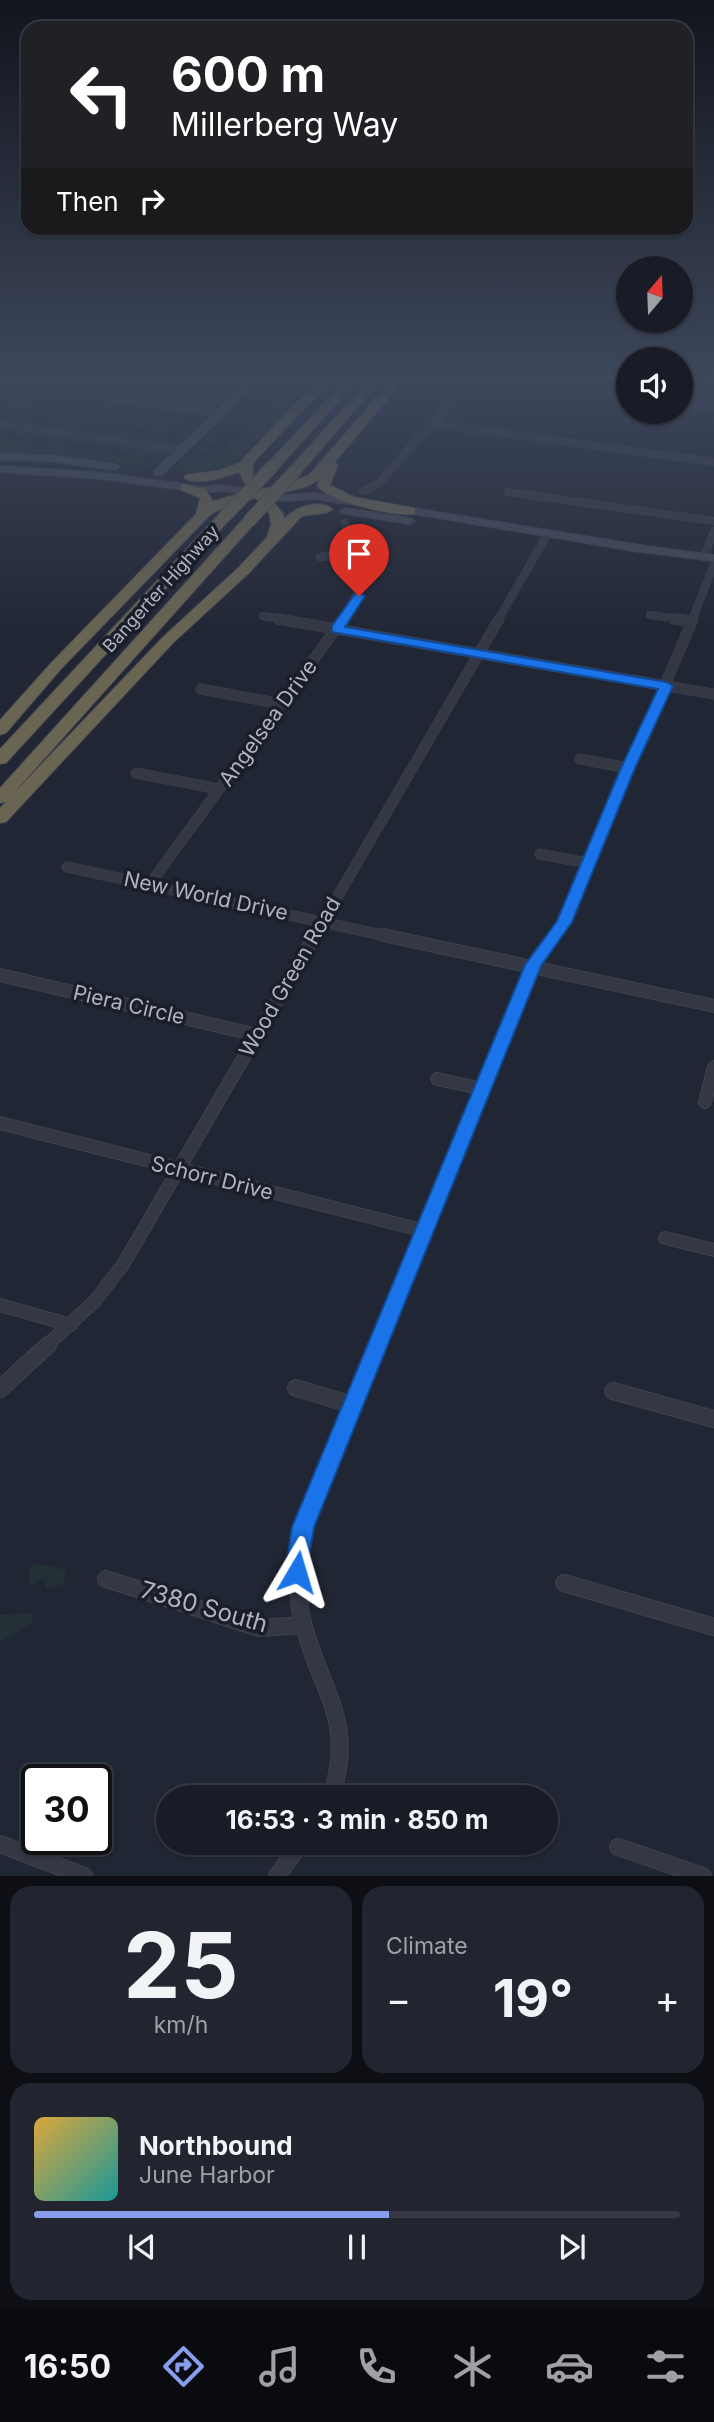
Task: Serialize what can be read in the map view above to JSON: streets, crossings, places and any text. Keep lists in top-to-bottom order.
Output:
{
  "streets": {
    "highway": ["Bangerter Highway"],
    "street": [
      "Angelsea Drive",
      "New World Drive",
      "Wood Green Road",
      "Piera Circle",
      "Schorr Drive",
      "7380 South"
    ]
  },
  "crossings": [
    ["Angelsea Drive", "New World Drive"],
    ["New World Drive", "Wood Green Road"],
    ["Wood Green Road", "Piera Circle"],
    ["Wood Green Road", "Schorr Drive"]
  ],
  "north": "top",
  "page": {
    "turn": ["600 m", "Millerberg Way"],
    "then": "Then",
    "limit": "30",
    "trip": "16:53 · 3 min · 850 m",
    "tile": [
      ["25", "km/h"],
      "Climate"
    ],
    "heat": ["−", "19°", "+"],
    "song": ["Northbound", "June Harbor"],
    "tabs": "16:50"
  }
}
